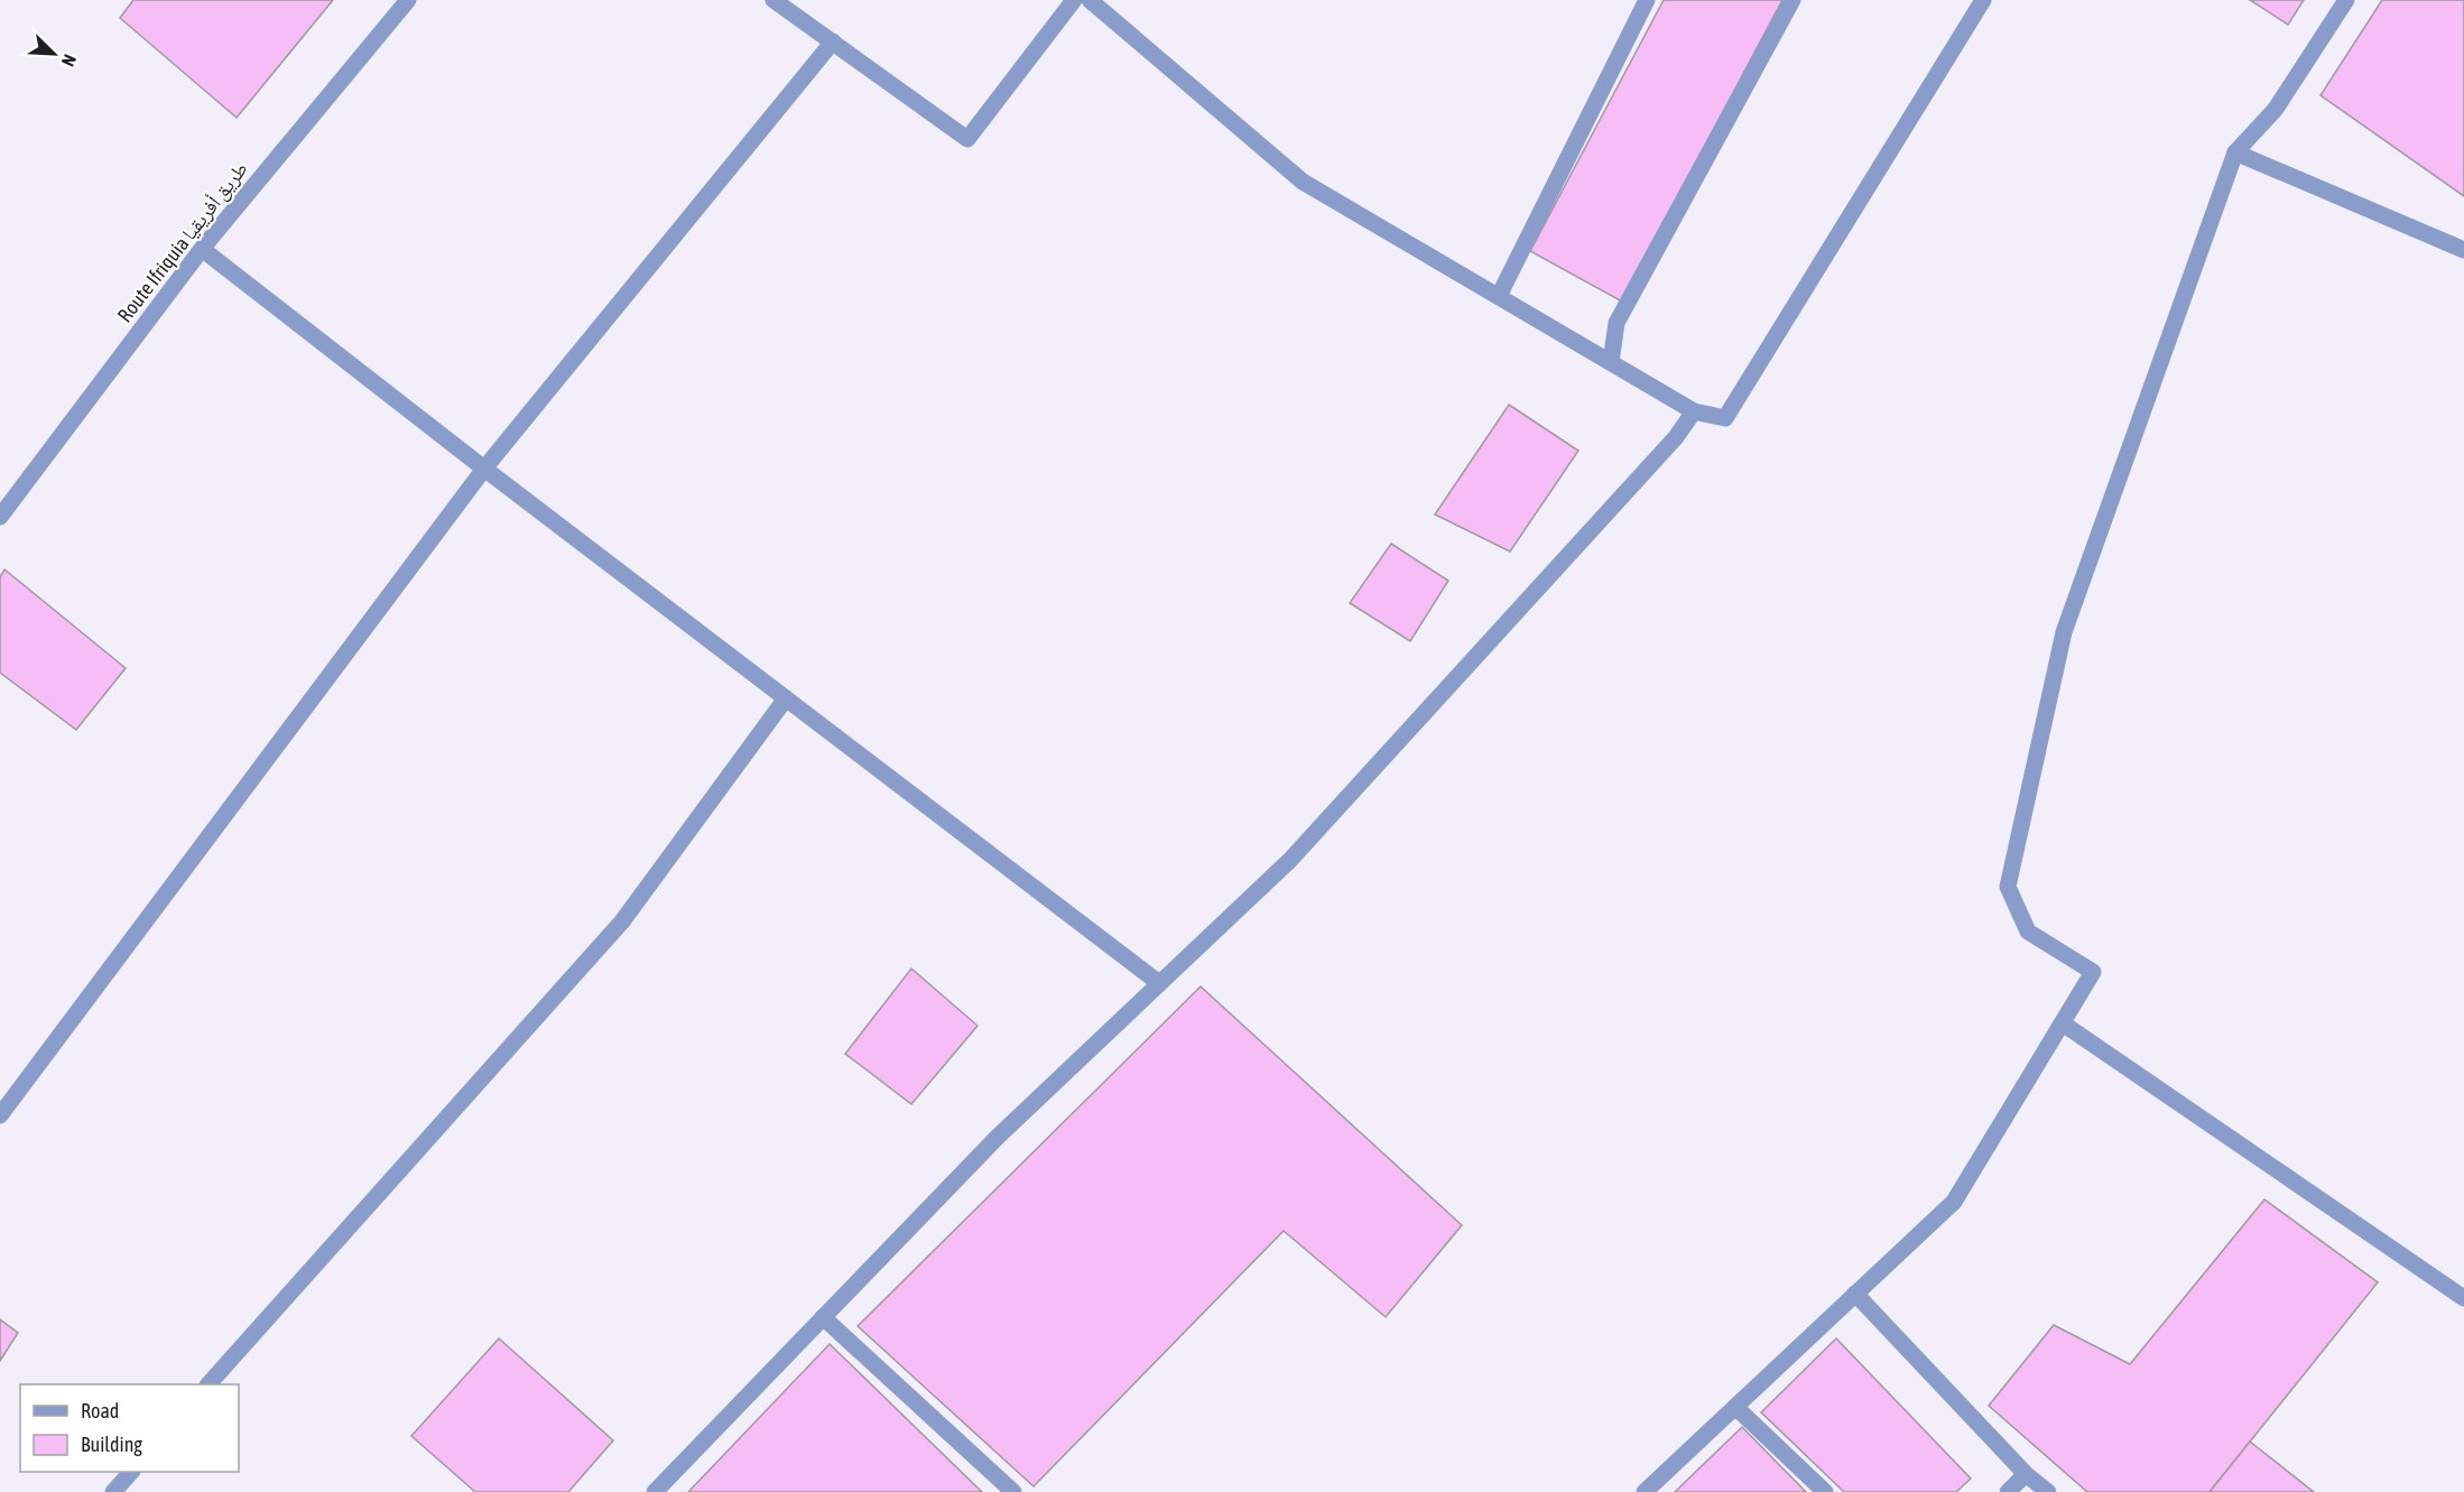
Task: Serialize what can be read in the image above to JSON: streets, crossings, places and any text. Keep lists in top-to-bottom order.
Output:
{
  "streets": {
    "street": ["Route Ifriquia طريق أفريقيا"]
  },
  "legend": ["Road", "Building"],
  "north": "bottom right"
}
